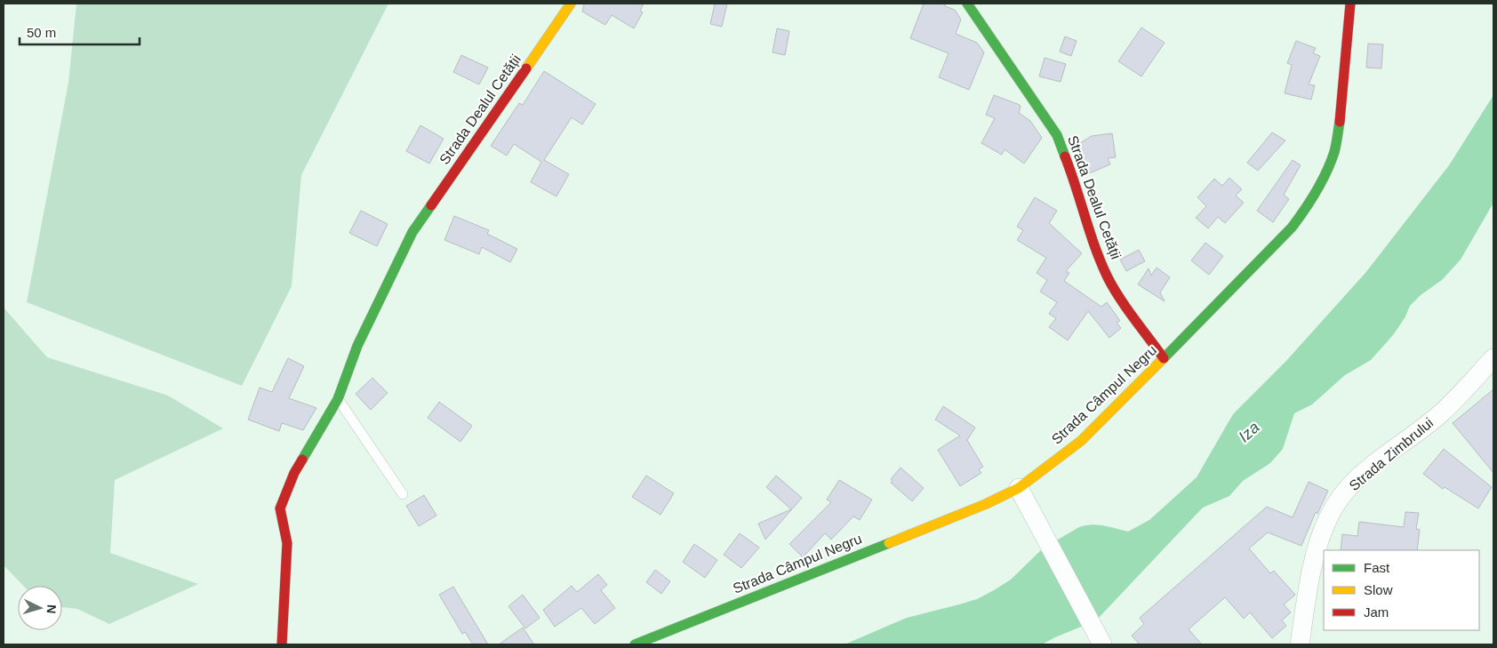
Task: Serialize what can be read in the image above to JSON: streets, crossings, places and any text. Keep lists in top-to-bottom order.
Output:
{
  "streets": {
    "street": ["Strada Dealul Cetății", "Strada Câmpul Negru", "Strada Zimbrului"]
  },
  "crossings": [
    ["Strada Dealul Cetății", "Strada Câmpul Negru"]
  ],
  "water": ["Iza"],
  "legend": ["Fast", "Slow", "Jam"],
  "scale_bar": "50 m",
  "north": "right"
}
